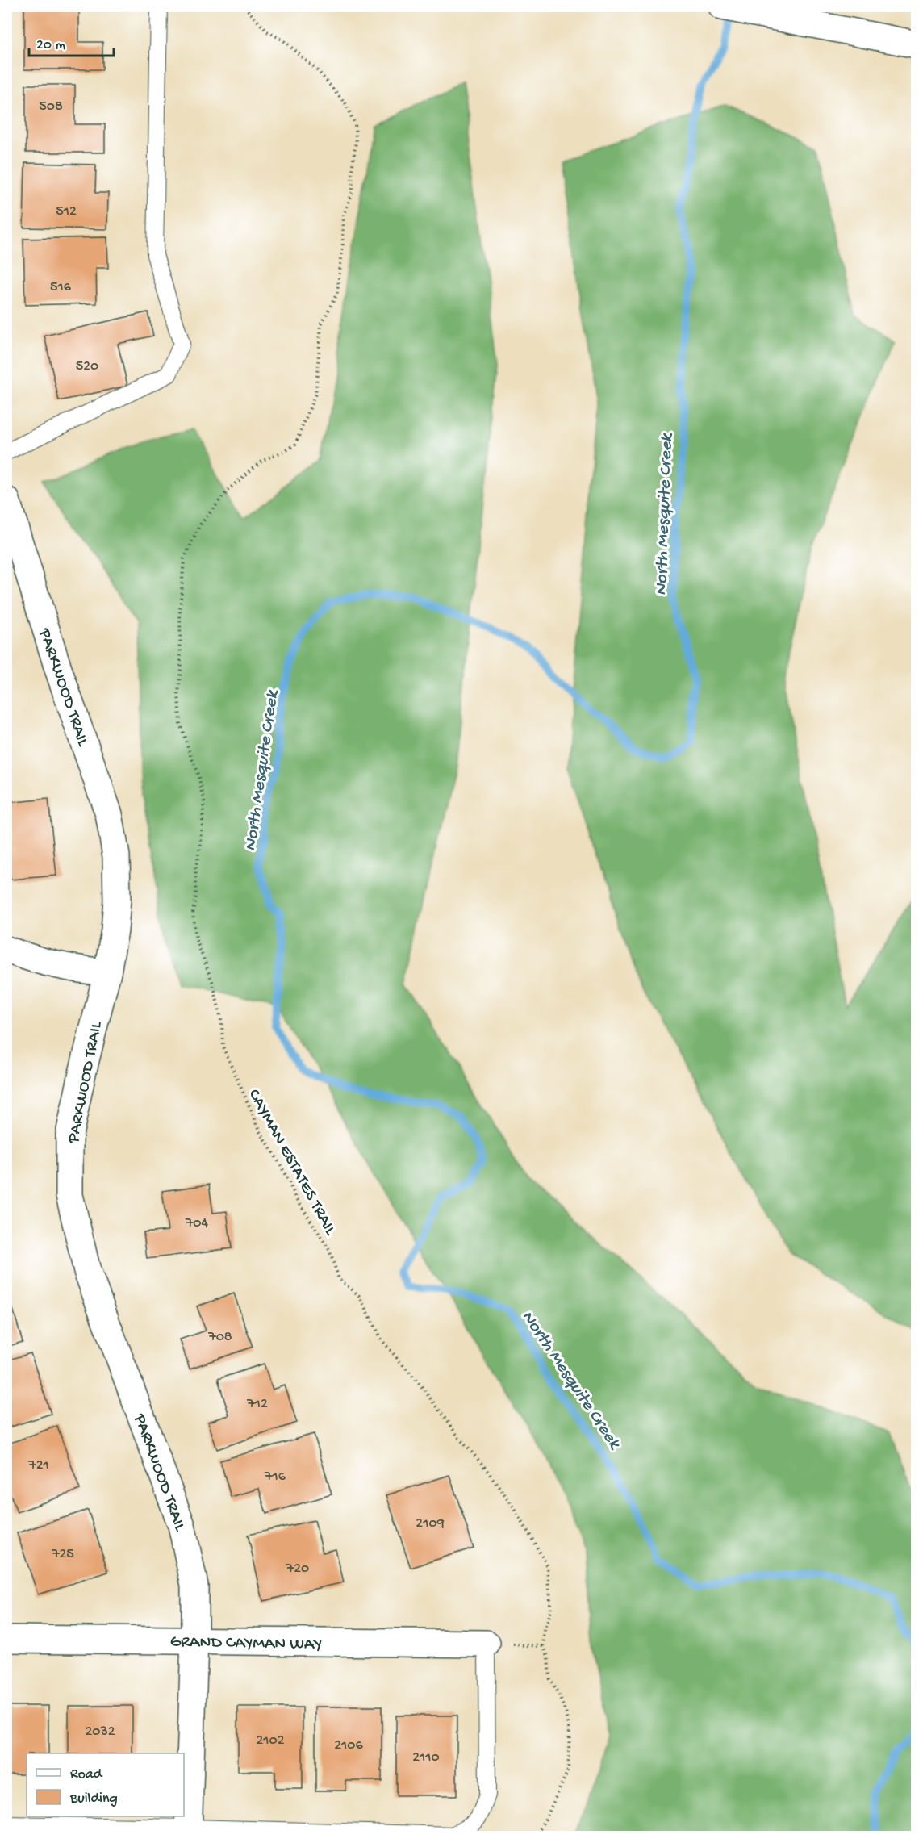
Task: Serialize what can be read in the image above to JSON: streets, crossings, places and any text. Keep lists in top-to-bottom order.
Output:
{
  "streets": {
    "street": ["PARKWOOD TRAIL", "GRAND CAYMAN WAY"],
    "path": ["CAYMAN ESTATES TRAIL"]
  },
  "crossings": [
    ["PARKWOOD TRAIL", "GRAND CAYMAN WAY"]
  ],
  "water": ["North Mesquite Creek"],
  "house_numbers": [
    "508",
    "512",
    "516",
    "520",
    "704",
    "708",
    "712",
    "721",
    "716",
    "2109",
    "725",
    "720",
    "2032",
    "2102",
    "2106",
    "2110"
  ],
  "legend": ["Road", "Building"],
  "scale_bar": "20 m"
}
